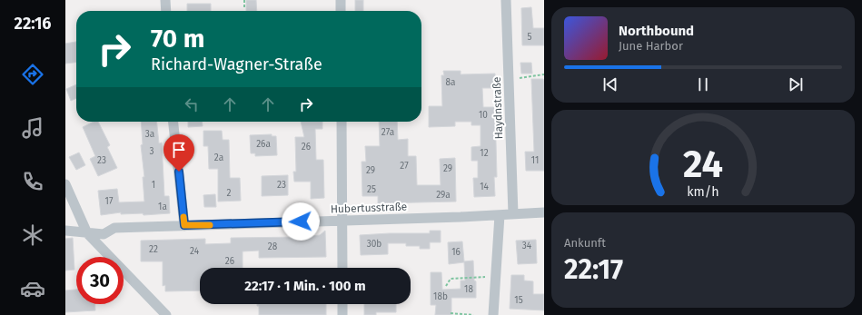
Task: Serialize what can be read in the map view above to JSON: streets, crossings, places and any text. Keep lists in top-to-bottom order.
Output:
{
  "streets": {
    "street": ["Haydnstraße", "Hubertusstraße"]
  },
  "crossings": [
    ["Haydnstraße", "Hubertusstraße"]
  ],
  "house_numbers": [
    "5",
    "8a",
    "10",
    "27a",
    "3a",
    "26a",
    "26",
    "3",
    "12",
    "2a",
    "23",
    "11",
    "27",
    "29",
    "29",
    "1",
    "23",
    "14",
    "25",
    "2",
    "29a",
    "17",
    "1a",
    "30b",
    "34",
    "28",
    "22",
    "24",
    "16",
    "26",
    "18",
    "18b",
    "15"
  ],
  "page": {
    "tabs": "22:16",
    "turn": ["70 m", "Richard-Wagner-Straße"],
    "song": ["Northbound", "June Harbor"],
    "tile": ["Ankunft", "22:17"],
    "limit": "30",
    "trip": "22:17 · 1 Min. · 100 m",
    "gauge": ["24", "km/h"]
  }
}
